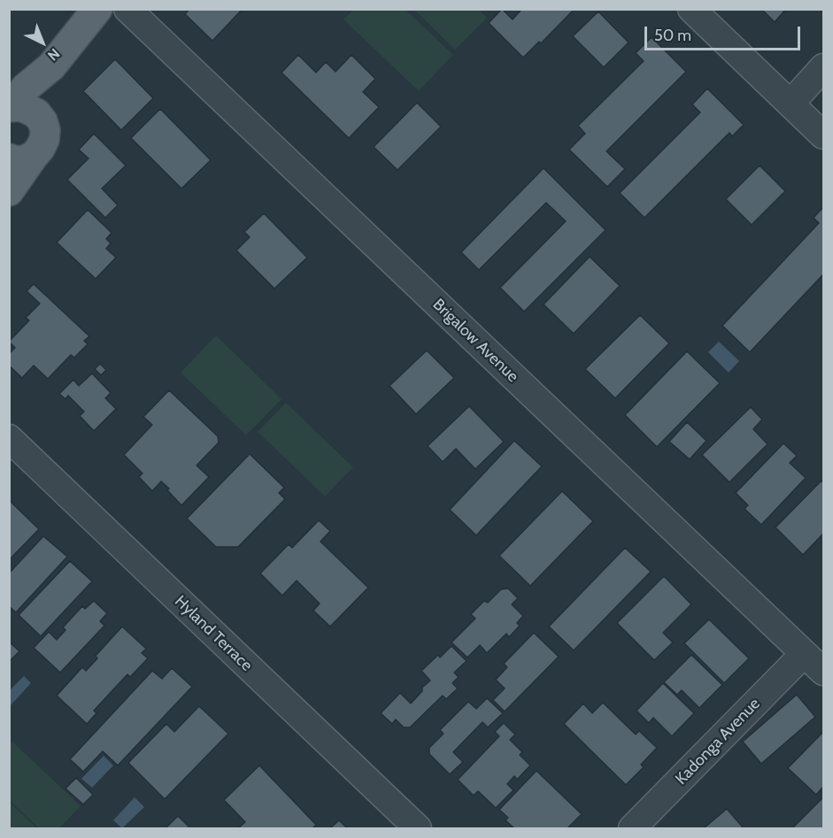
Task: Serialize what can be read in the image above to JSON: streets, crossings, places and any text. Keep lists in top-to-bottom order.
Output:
{
  "streets": {
    "street": ["Brigalow Avenue", "Hyland Terrace", "Kadonga Avenue"]
  },
  "crossings": [
    ["Brigalow Avenue", "Kadonga Avenue"]
  ],
  "scale_bar": "50 m",
  "north": "bottom right"
}
